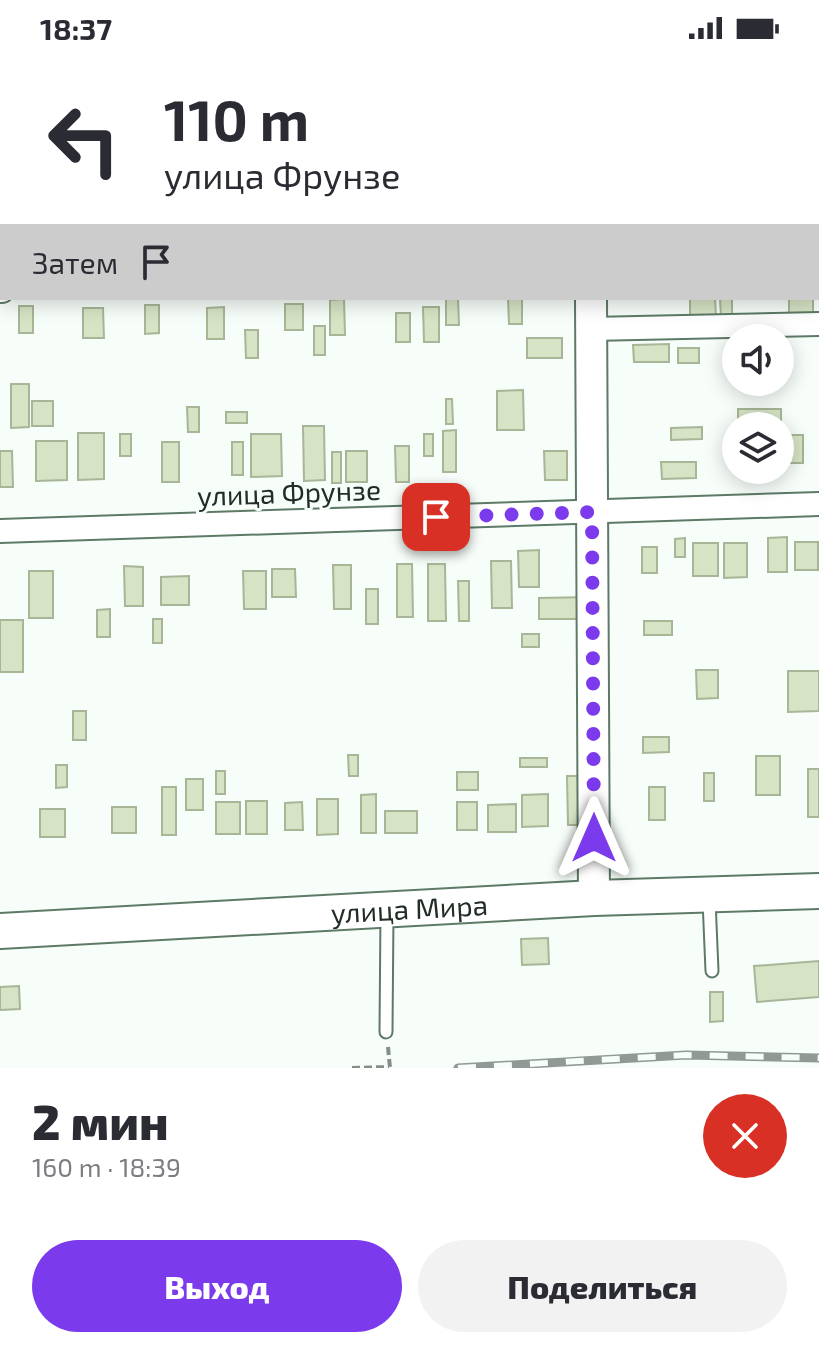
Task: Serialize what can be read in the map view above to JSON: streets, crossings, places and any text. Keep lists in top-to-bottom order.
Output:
{
  "streets": {
    "main road": ["улица Мира"],
    "street": ["улица Фрунзе"]
  },
  "page": {
    "status": "18:37",
    "turn": ["110 m", "улица Фрунзе"],
    "then": "Затем",
    "heading": ["2 мин", "160 m · 18:39"],
    "buttons": ["Выход", "Поделиться"]
  }
}
